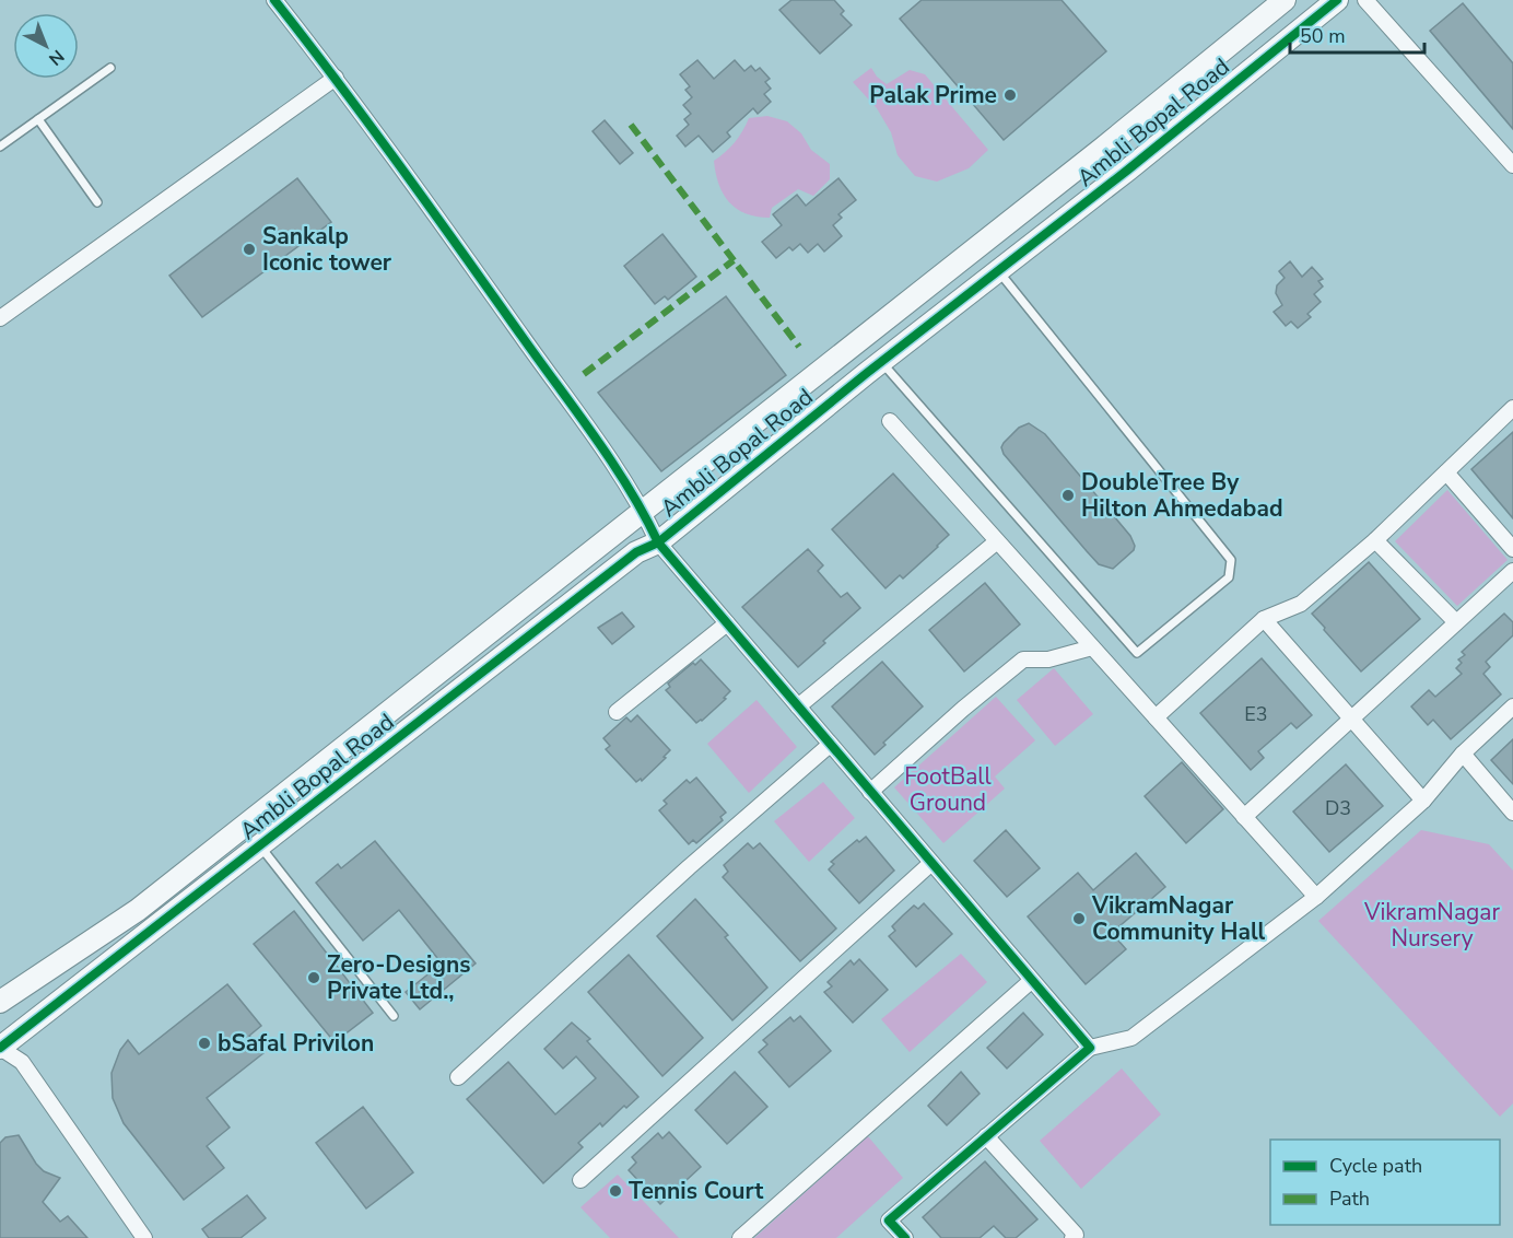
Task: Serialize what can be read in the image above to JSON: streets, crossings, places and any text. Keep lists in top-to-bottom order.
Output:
{
  "streets": {
    "street": ["Ambli Bopal Road"]
  },
  "parks": ["FootBall Ground", "VikramNagar Nursery"],
  "places": [
    "Palak Prime",
    "Sankalp Iconic tower",
    "DoubleTree By Hilton Ahmedabad",
    "VikramNagar Community Hall",
    "Zero-Designs Private Ltd.,",
    "bSafal Privilon",
    "Tennis Court"
  ],
  "house_numbers": ["E3", "D3"],
  "legend": ["Cycle path", "Path"],
  "scale_bar": "50 m",
  "north": "bottom right"
}
